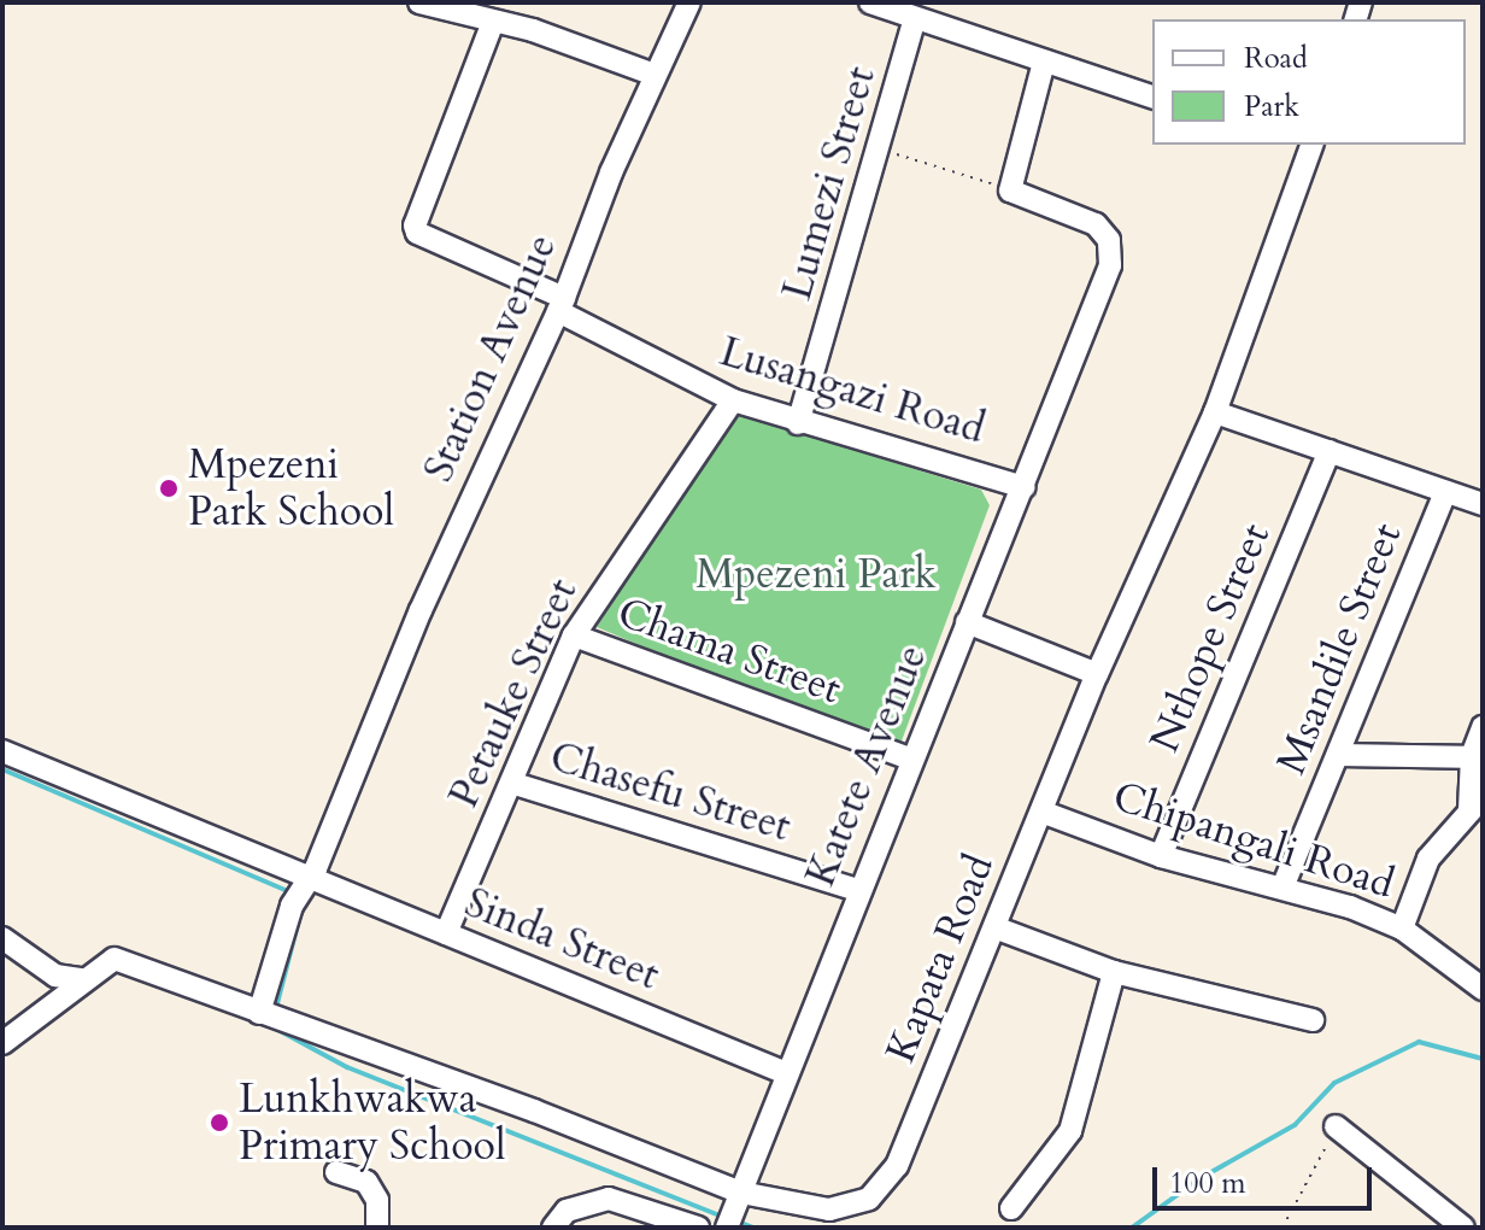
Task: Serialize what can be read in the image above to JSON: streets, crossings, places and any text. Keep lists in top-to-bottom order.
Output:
{
  "streets": {
    "street": [
      "Lumezi Street",
      "Station Avenue",
      "Lusangazi Road",
      "Nthope Street",
      "Msandile Street",
      "Chama Street",
      "Petauke Street",
      "Katete Avenue",
      "Chasefu Street",
      "Chipangali Road",
      "Sinda Street",
      "Kapata Road"
    ]
  },
  "crossings": [
    ["Lumezi Street", "Lusangazi Road"],
    ["Station Avenue", "Lusangazi Road"],
    ["Station Avenue", "Sinda Street"],
    ["Station Avenue", "Kapata Road"],
    ["Lusangazi Road", "Petauke Street"],
    ["Lusangazi Road", "Katete Avenue"],
    ["Nthope Street", "Chipangali Road"],
    ["Msandile Street", "Chipangali Road"],
    ["Chama Street", "Petauke Street"],
    ["Chama Street", "Katete Avenue"],
    ["Petauke Street", "Chasefu Street"],
    ["Petauke Street", "Sinda Street"],
    ["Katete Avenue", "Chasefu Street"],
    ["Katete Avenue", "Sinda Street"],
    ["Katete Avenue", "Kapata Road"],
    ["Chipangali Road", "Kapata Road"]
  ],
  "parks": ["Mpezeni Park"],
  "places": ["Mpezeni Park School", "Lunkhwakwa Primary School"],
  "legend": ["Road", "Park"],
  "scale_bar": "100 m"
}
